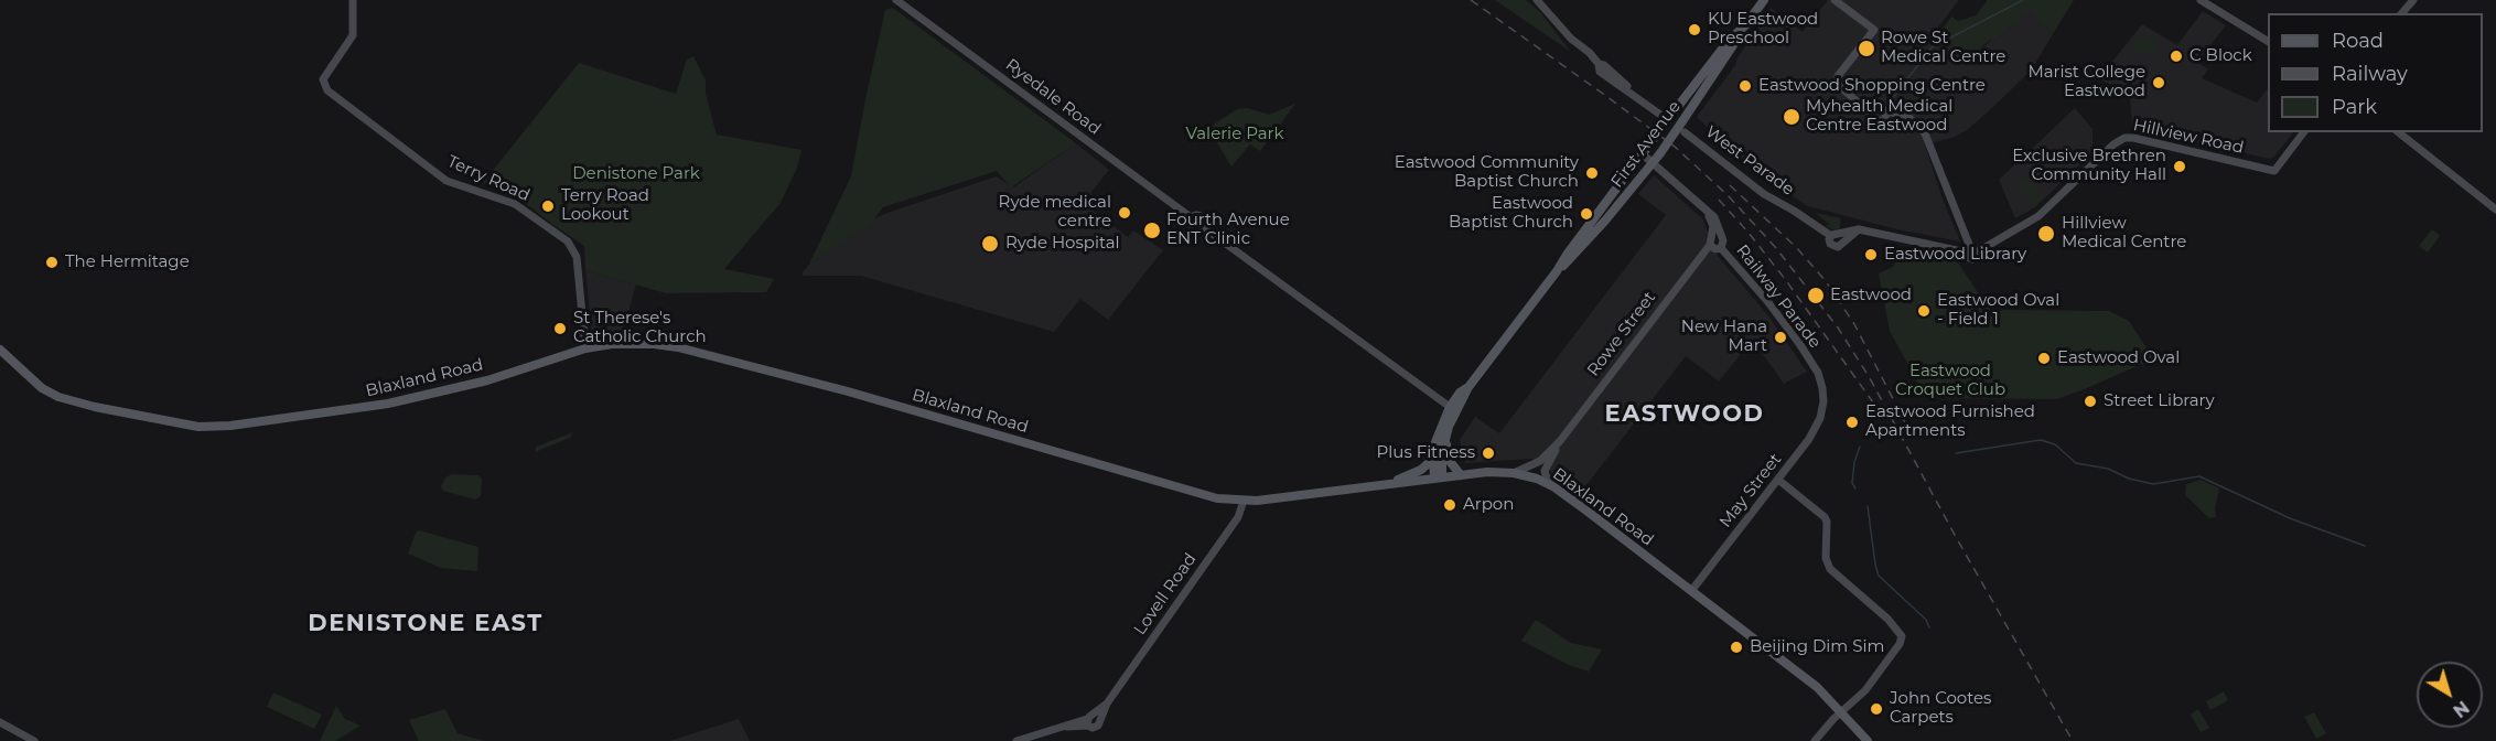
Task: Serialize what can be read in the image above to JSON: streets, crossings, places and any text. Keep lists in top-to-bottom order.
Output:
{
  "streets": {
    "main road": ["First Avenue", "Blaxland Road"],
    "street": [
      "Ryedale Road",
      "Hillview Road",
      "West Parade",
      "Terry Road",
      "Railway Parade",
      "Rowe Street",
      "May Street",
      "Lovell Road"
    ]
  },
  "crossings": [
    ["Ryedale Road", "First Avenue"],
    ["First Avenue", "Blaxland Road"],
    ["Terry Road", "Blaxland Road"],
    ["Railway Parade", "Rowe Street"],
    ["Railway Parade", "May Street"],
    ["Rowe Street", "Blaxland Road"],
    ["Blaxland Road", "May Street"],
    ["Blaxland Road", "Lovell Road"]
  ],
  "districts": ["EASTWOOD", "DENISTONE EAST"],
  "parks": ["Valerie Park", "Denistone Park", "Eastwood Croquet Club"],
  "places": [
    "KU Eastwood Preschool",
    "Rowe St Medical Centre",
    "C Block",
    "Marist College Eastwood",
    "Eastwood Shopping Centre",
    "Myhealth Medical Centre Eastwood",
    "Exclusive Brethren Community Hall",
    "Eastwood Community Baptist Church",
    "Terry Road Lookout",
    "Ryde medical centre",
    "Eastwood Baptist Church",
    "Fourth Avenue ENT Clinic",
    "Hillview Medical Centre",
    "Ryde Hospital",
    "Eastwood Library",
    "The Hermitage",
    "Eastwood",
    "Eastwood Oval - Field 1",
    "St Therese's Catholic Church",
    "New Hana Mart",
    "Eastwood Oval",
    "Street Library",
    "Eastwood Furnished Apartments",
    "Plus Fitness",
    "Arpon",
    "Beijing Dim Sim",
    "John Cootes Carpets"
  ],
  "legend": ["Road", "Railway", "Park"],
  "north": "bottom right"
}
